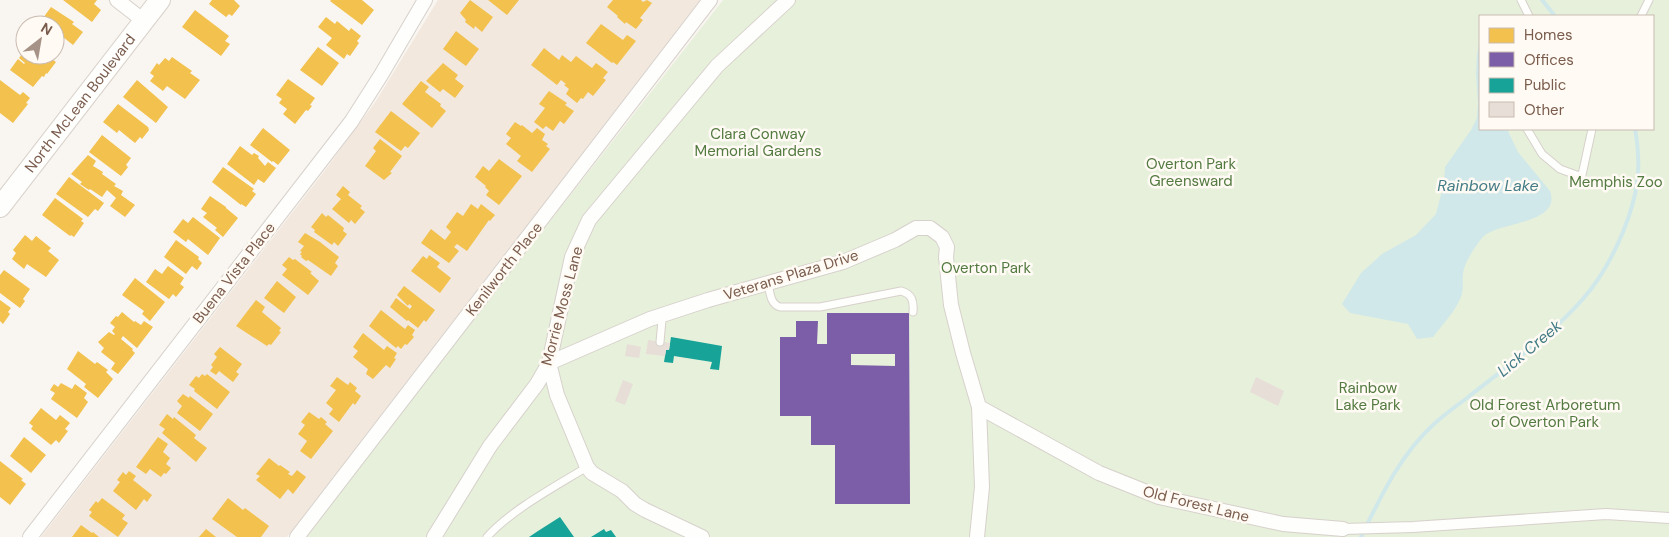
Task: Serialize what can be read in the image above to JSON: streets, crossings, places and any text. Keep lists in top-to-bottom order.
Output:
{
  "streets": {
    "main road": ["North McLean Boulevard"],
    "street": [
      "Kenilworth Place",
      "Buena Vista Place",
      "Veterans Plaza Drive",
      "Morrie Moss Lane",
      "Old Forest Lane"
    ]
  },
  "crossings": [
    ["Veterans Plaza Drive", "Morrie Moss Lane"],
    ["Veterans Plaza Drive", "Old Forest Lane"]
  ],
  "water": ["Rainbow Lake", "Lick Creek"],
  "parks": [
    "Clara Conway Memorial Gardens",
    "Overton Park Greensward",
    "Memphis Zoo",
    "Overton Park",
    "Rainbow Lake Park",
    "Old Forest Arboretum of Overton Park"
  ],
  "legend": [
    "Homes",
    "Offices",
    "Public",
    "Other"
  ],
  "north": "top right"
}
